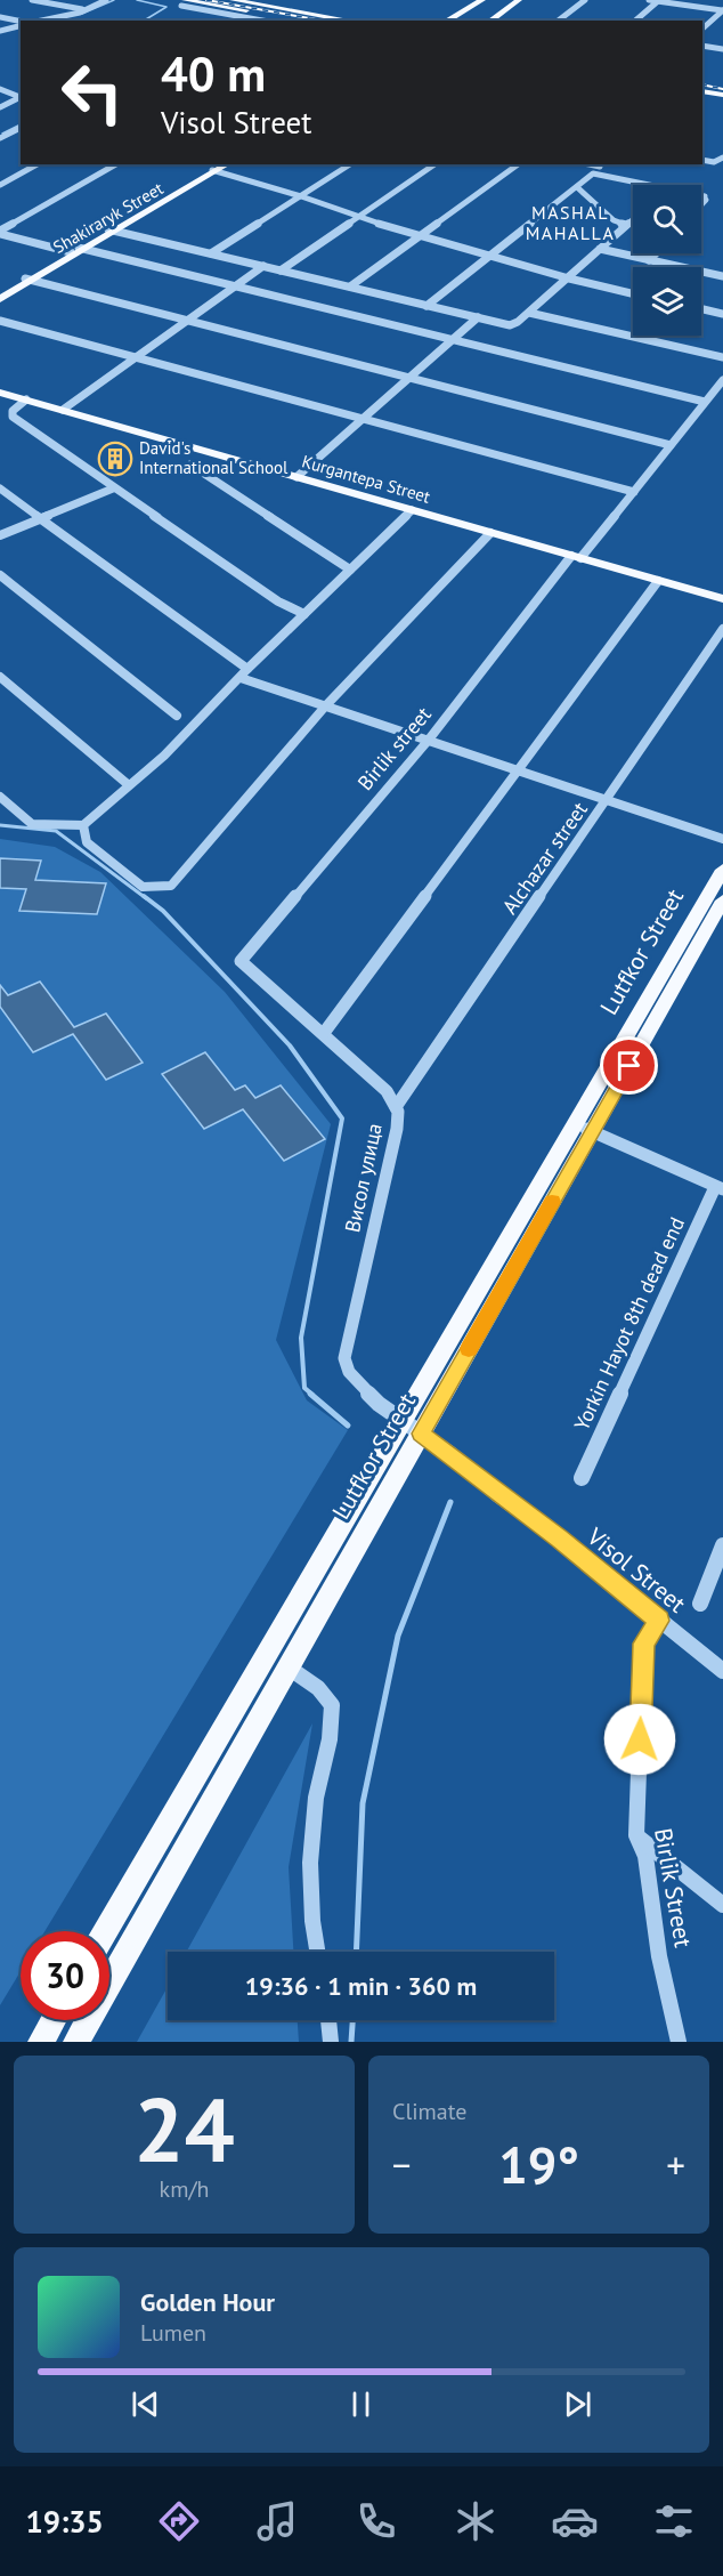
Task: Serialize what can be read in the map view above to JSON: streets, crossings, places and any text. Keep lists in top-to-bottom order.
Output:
{
  "streets": {
    "main road": ["Shakiraryk Street", "Kurgantepa Street", "Lutfkor Street"],
    "street": [
      "Birlik street",
      "Alchazar street",
      "Висол улица",
      "Yorkin Hayot 8th dead end",
      "Visol Street",
      "Birlik Street"
    ]
  },
  "crossings": [
    ["Kurgantepa Street", "Birlik street"],
    ["Birlik street", "Висол улица"],
    ["Alchazar street", "Висол улица"],
    ["Lutfkor Street", "Висол улица"],
    ["Lutfkor Street", "Visol Street"],
    ["Висол улица", "Visol Street"],
    ["Visol Street", "Birlik Street"]
  ],
  "districts": ["MASHAL MAHALLA"],
  "places": {
    "building": ["David's International School"]
  },
  "page": {
    "turn": ["40 m", "Visol Street"],
    "limit": "30",
    "trip": "19:36 · 1 min · 360 m",
    "tile": [
      ["24", "km/h"],
      "Climate"
    ],
    "heat": ["−", "19°", "+"],
    "song": ["Golden Hour", "Lumen"],
    "tabs": "19:35"
  }
}
